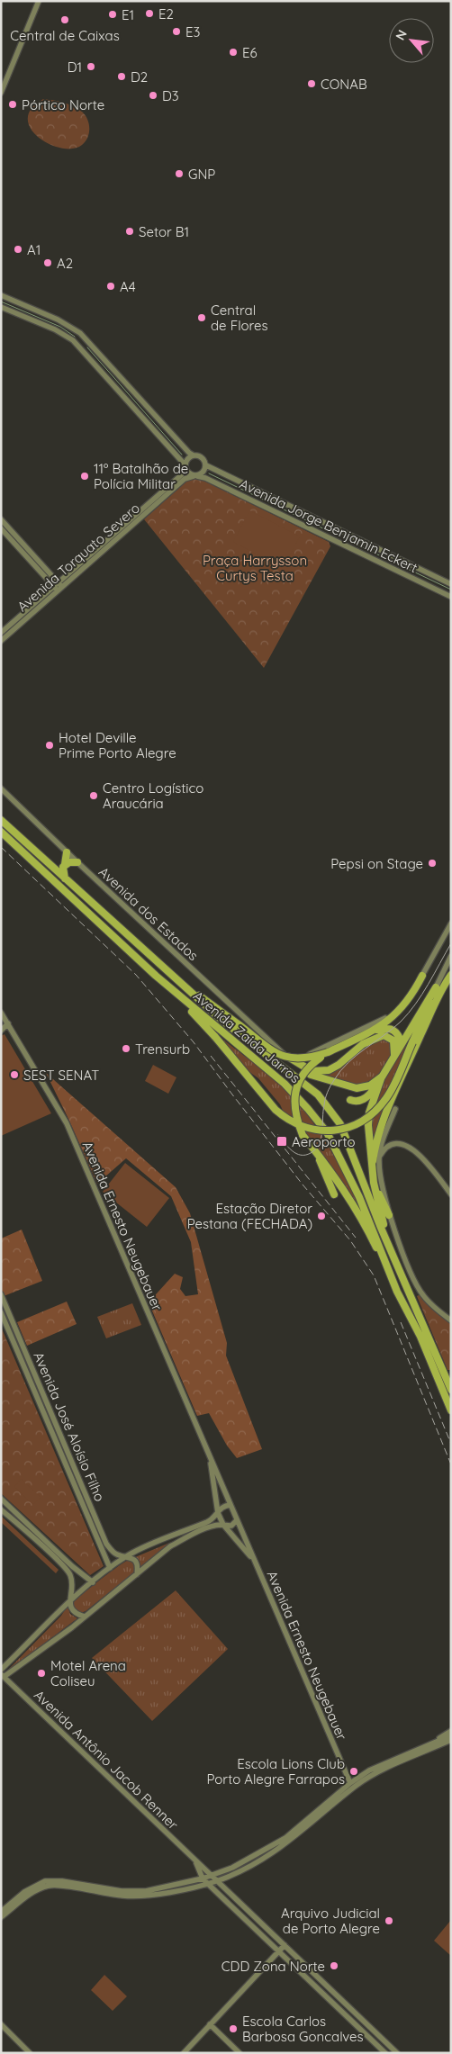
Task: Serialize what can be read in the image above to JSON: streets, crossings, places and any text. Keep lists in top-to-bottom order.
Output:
{
  "streets": {
    "highway": ["Avenida Zaida Jarros"],
    "street": [
      "Avenida Jorge Benjamin Eckert",
      "Avenida Torquato Severo",
      "Avenida dos Estados",
      "Avenida Ernesto Neugebauer",
      "Avenida José Aloísio Filho",
      "Avenida Antônio Jacob Renner"
    ]
  },
  "crossings": [
    ["Avenida Jorge Benjamin Eckert", "Avenida Torquato Severo"]
  ],
  "parks": ["Praça Harrysson Curtys Testa"],
  "places": {
    "other": [
      "E2",
      "E1",
      "Central de Caixas",
      "E3",
      "E6",
      "D1",
      "D2",
      "CONAB",
      "D3",
      "Pórtico Norte",
      "GNP",
      "Setor B1",
      "A1",
      "A2",
      "A4",
      "Central de Flores",
      "11º Batalhão de Polícia Militar",
      "Hotel Deville Prime Porto Alegre",
      "Centro Logístico Araucária",
      "Pepsi on Stage",
      "Trensurb",
      "SEST SENAT",
      "Estação Diretor Pestana (FECHADA)",
      "Motel Arena Coliseu",
      "Escola Lions Club Porto Alegre Farrapos",
      "Arquivo Judicial de Porto Alegre",
      "CDD Zona Norte",
      "Escola Carlos Barbosa Goncalves"
    ],
    "transit": ["Aeroporto"]
  },
  "north": "top left"
}
